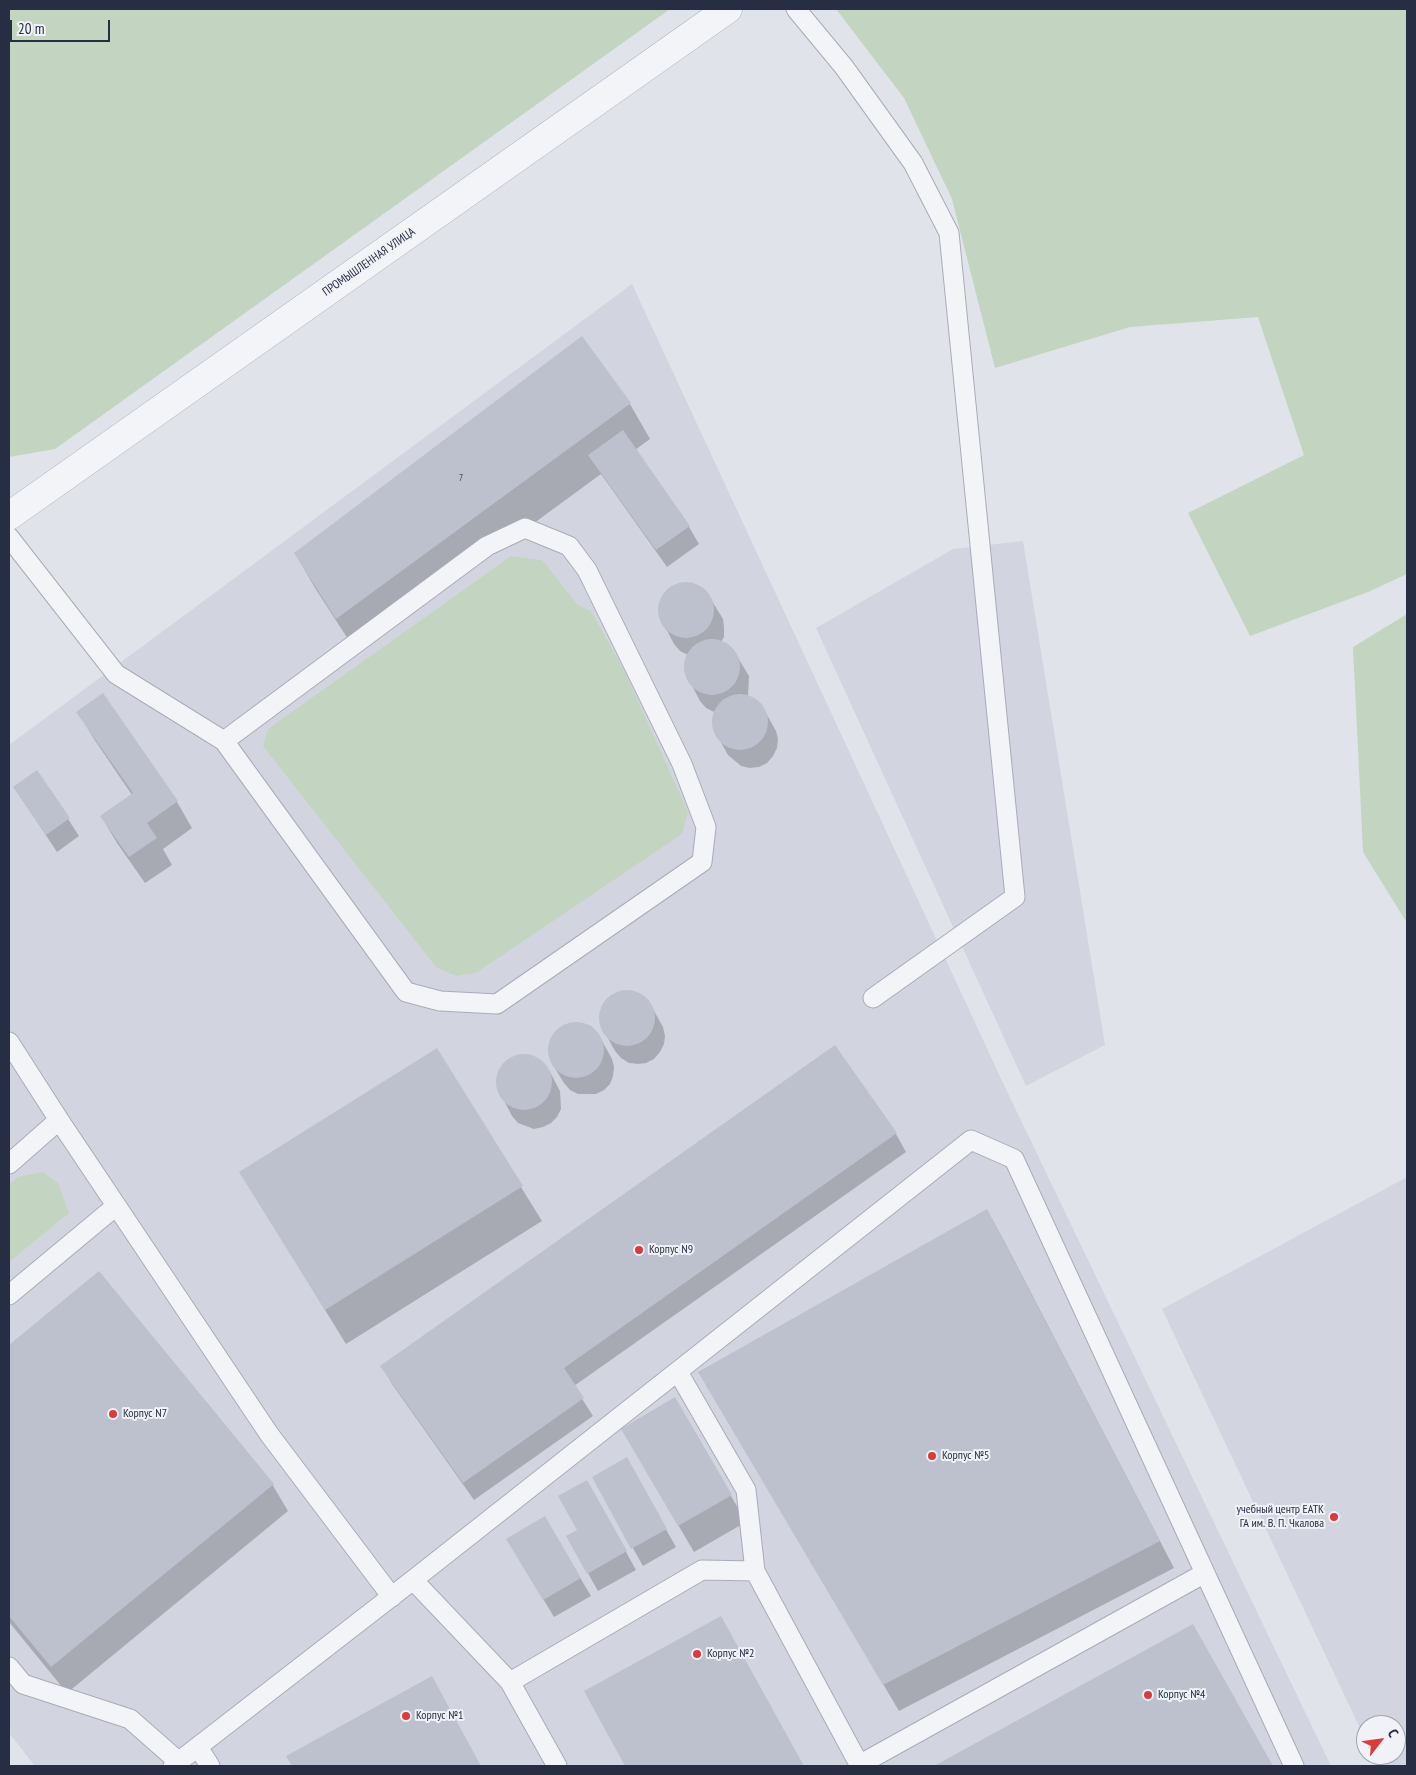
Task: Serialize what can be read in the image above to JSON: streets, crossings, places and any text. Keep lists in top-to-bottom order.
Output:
{
  "streets": {
    "street": ["ПРОМЫШЛЕННАЯ УЛИЦА"]
  },
  "places": [
    "Корпус N9",
    "Корпус N7",
    "Корпус №5",
    "учебный центр ЕАТК ГА им. В. П. Чкалова",
    "Корпус №2",
    "Корпус №4",
    "Корпус №1"
  ],
  "house_numbers": ["7"],
  "scale_bar": "20 m",
  "north": "top right"
}
